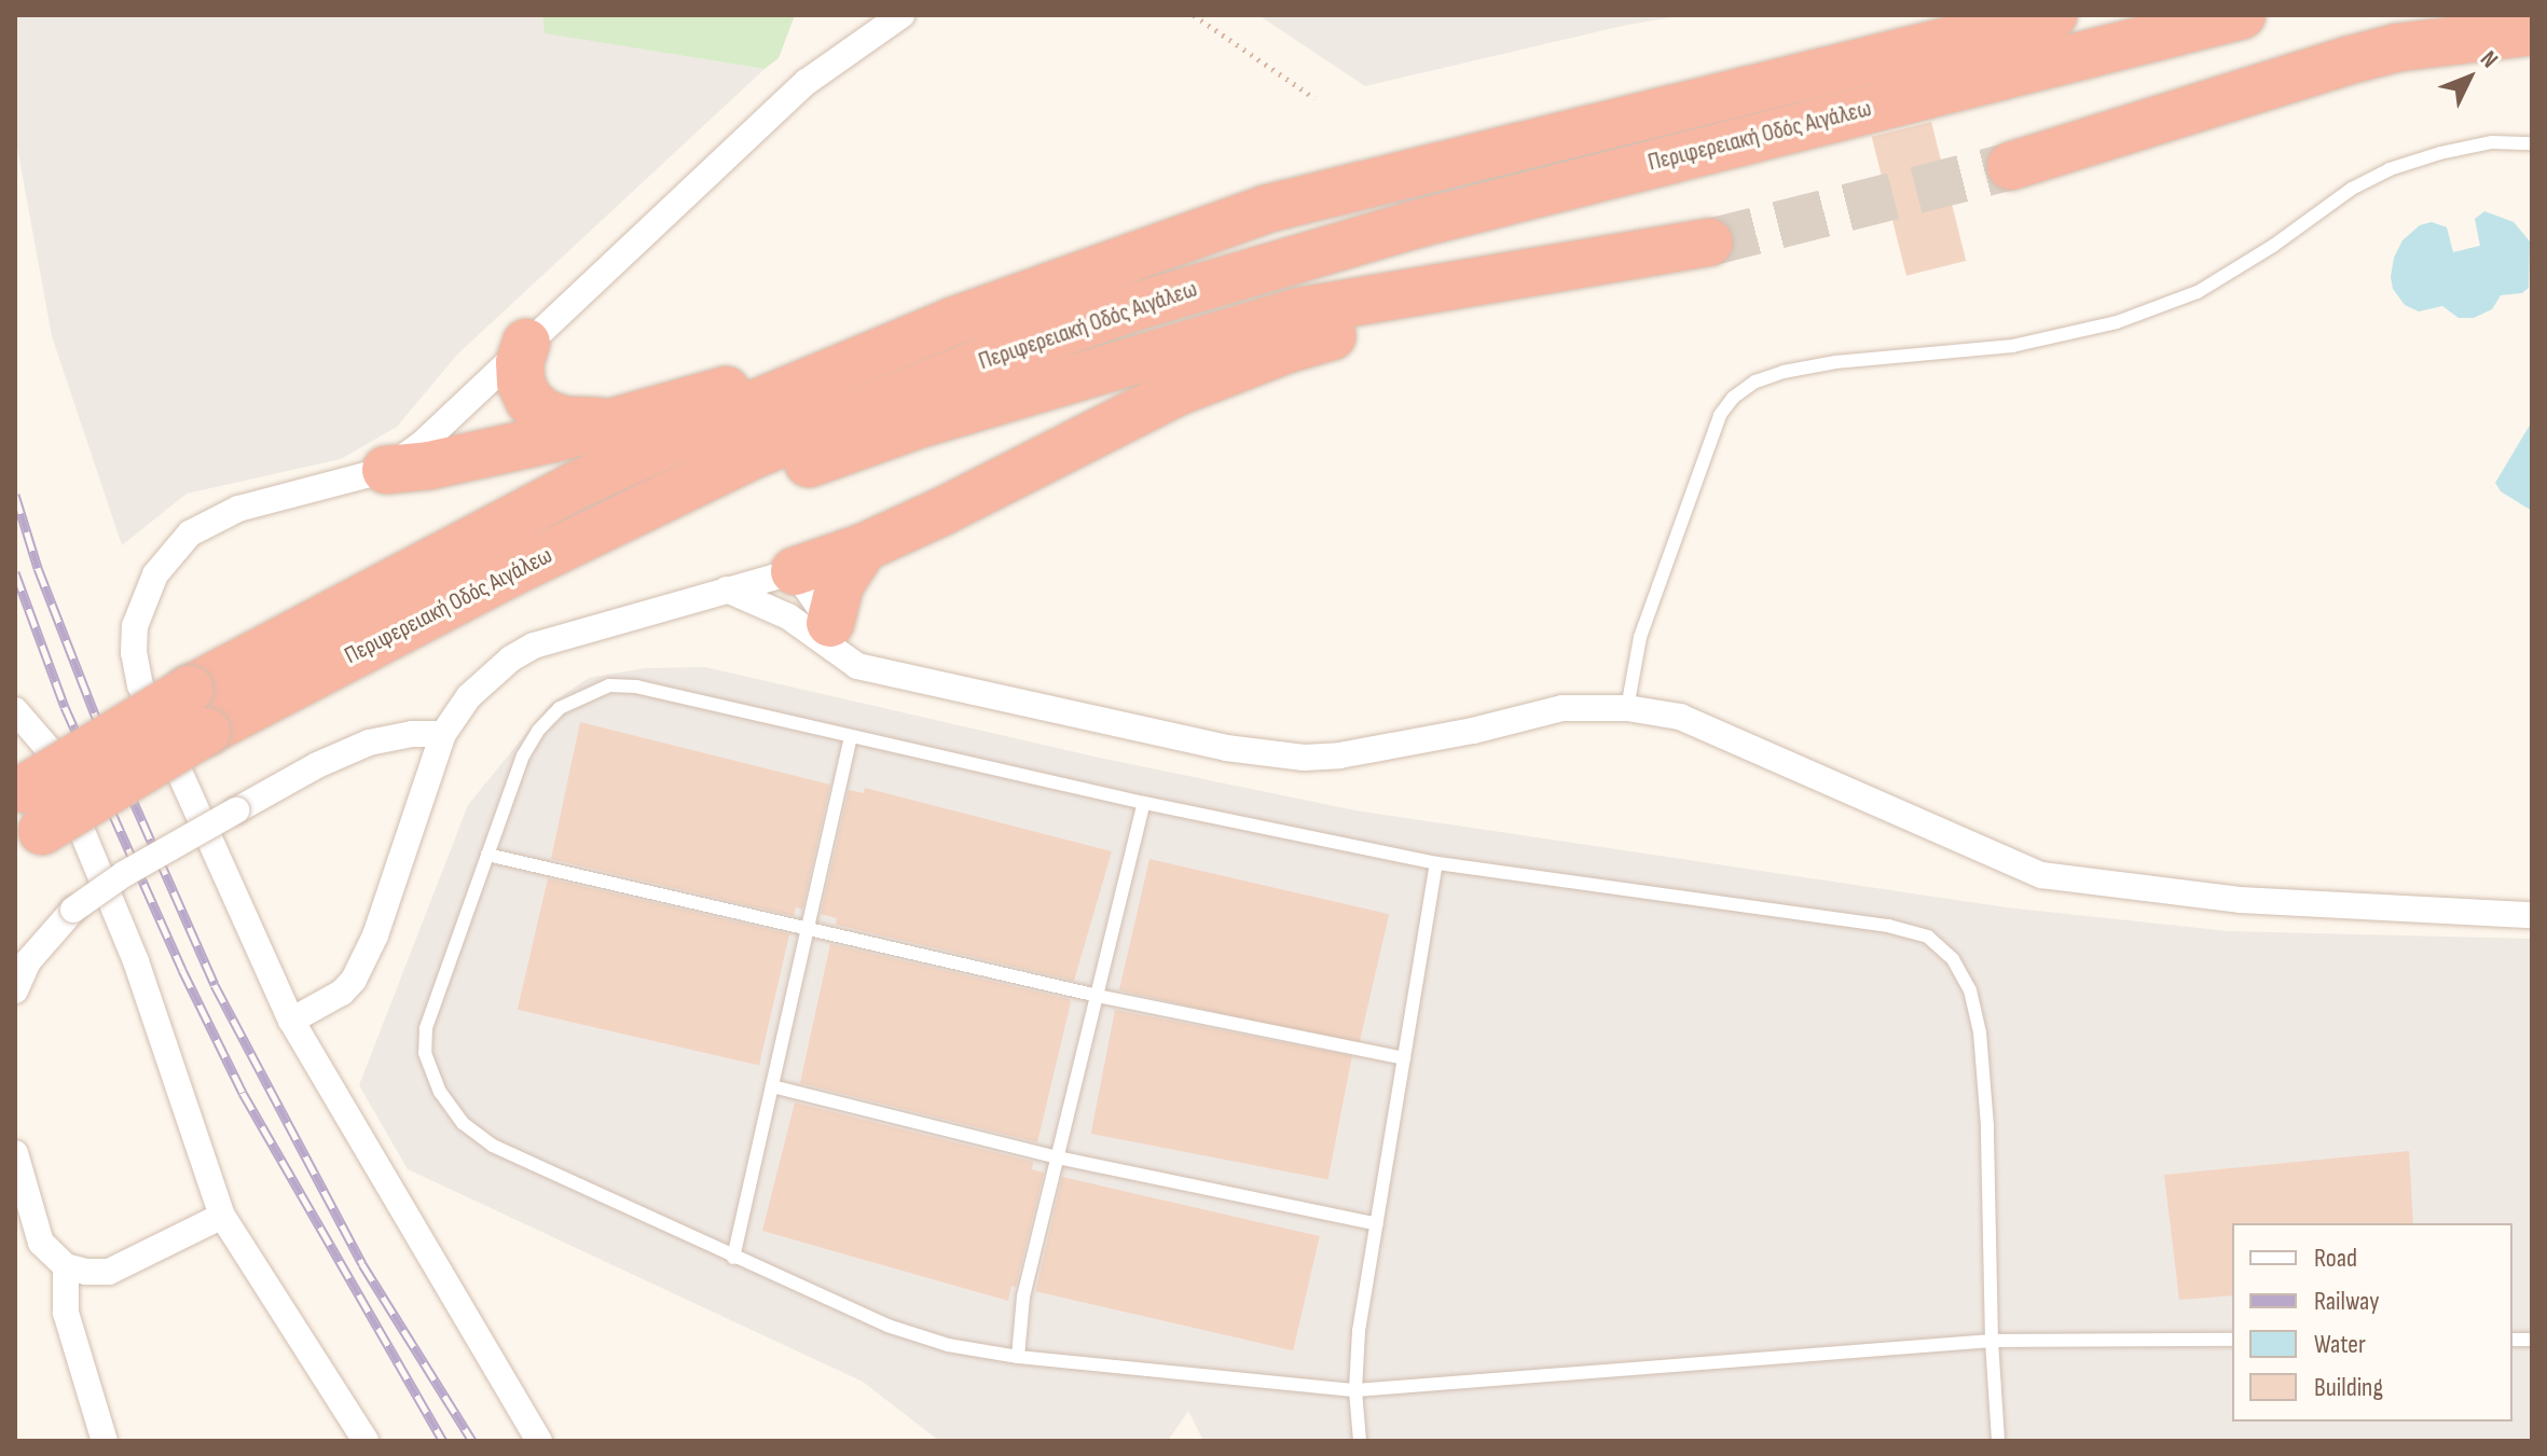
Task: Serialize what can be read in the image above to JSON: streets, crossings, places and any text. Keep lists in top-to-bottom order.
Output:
{
  "streets": {
    "highway": ["Περιφερειακή Οδός Αιγάλεω"]
  },
  "legend": [
    "Road",
    "Railway",
    "Water",
    "Building"
  ],
  "north": "top right"
}
